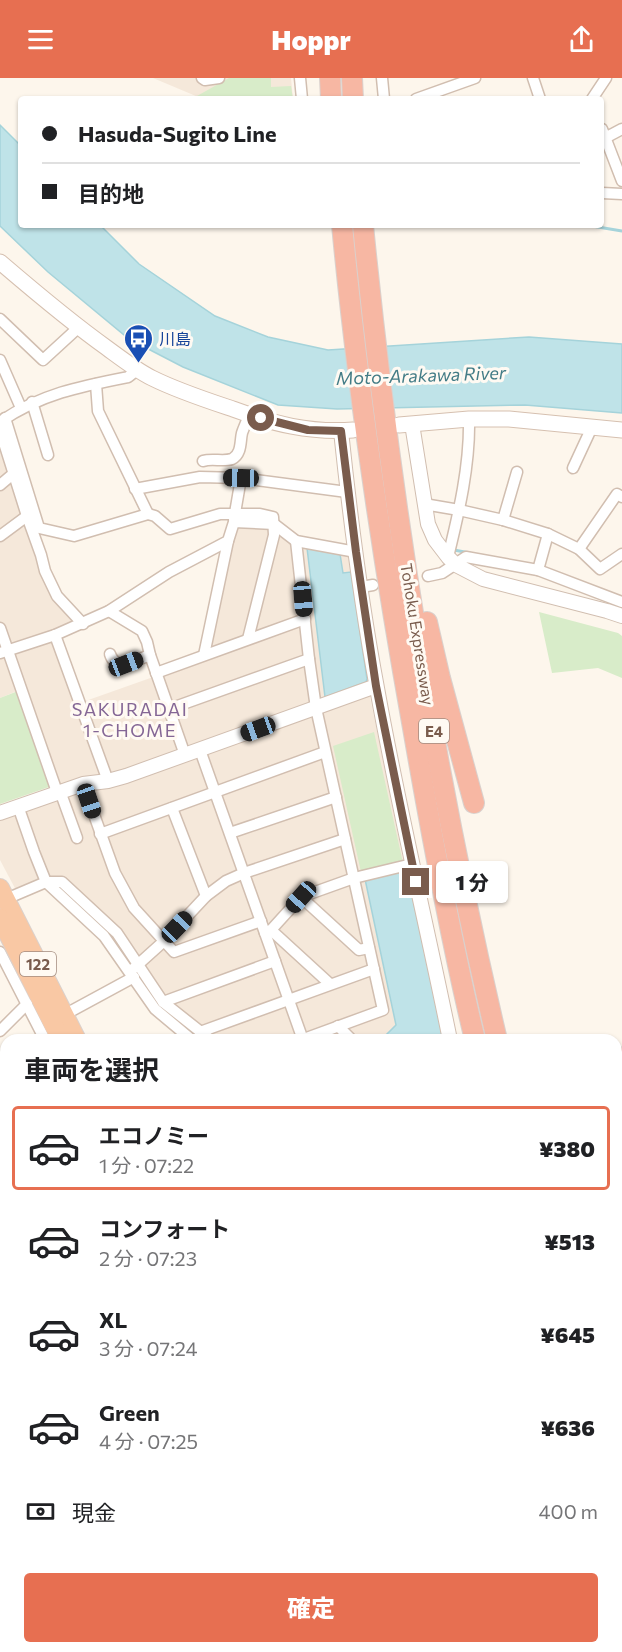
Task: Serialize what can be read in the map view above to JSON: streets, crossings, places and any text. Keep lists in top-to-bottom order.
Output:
{
  "streets": {
    "highway": ["Tohoku Expressway", "E4", "122"]
  },
  "districts": ["SAKURADAI 1-CHOME"],
  "water": ["Moto-Arakawa River"],
  "places": {
    "bus stop": ["川島"]
  },
  "page": {
    "header": "Hoppr",
    "banner": ["Hasuda-Sugito Line", "目的地"],
    "bubble": "1 分",
    "heading": "車両を選択",
    "list": [
      {
        "name": "エコノミー",
        "note": "1 分 · 07:22",
        "value": "¥380"
      },
      {
        "name": "コンフォート",
        "note": "2 分 · 07:23",
        "value": "¥513"
      },
      {
        "name": "XL",
        "note": "3 分 · 07:24",
        "value": "¥645"
      },
      {
        "name": "Green",
        "note": "4 分 · 07:25",
        "value": "¥636"
      }
    ],
    "pay": ["現金", "400 m"],
    "buttons": "確定"
  }
}
